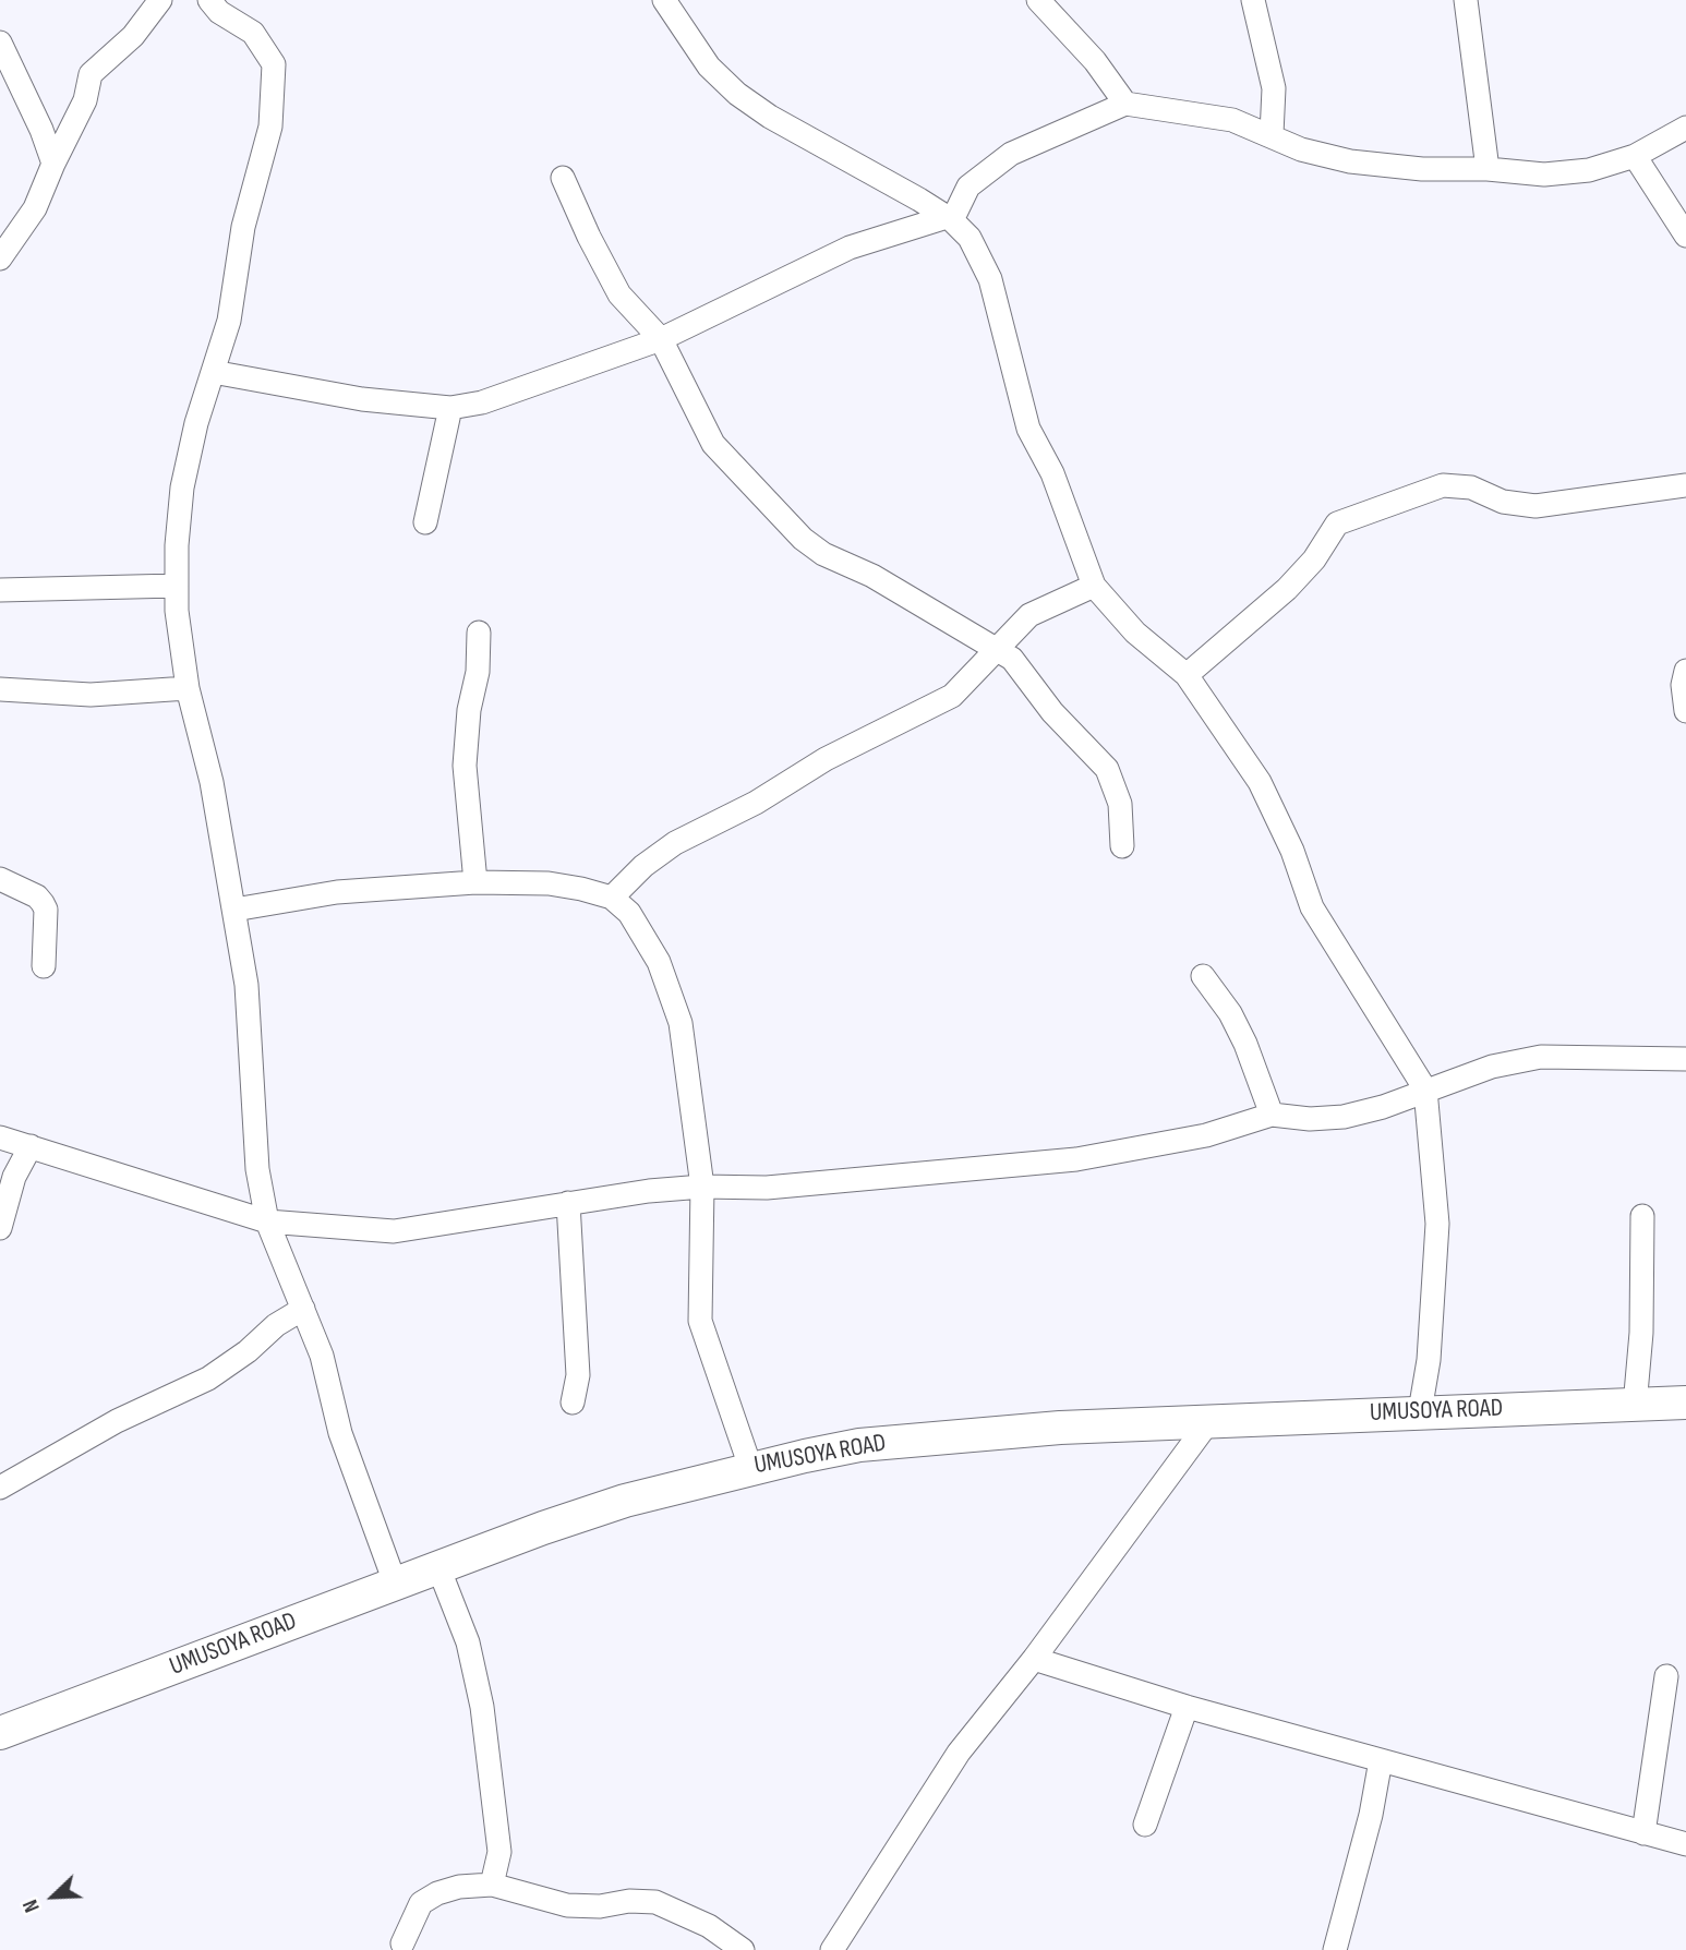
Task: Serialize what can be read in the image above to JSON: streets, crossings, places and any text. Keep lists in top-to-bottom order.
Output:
{
  "streets": {
    "main road": ["UMUSOYA ROAD"]
  },
  "north": "bottom left"
}
